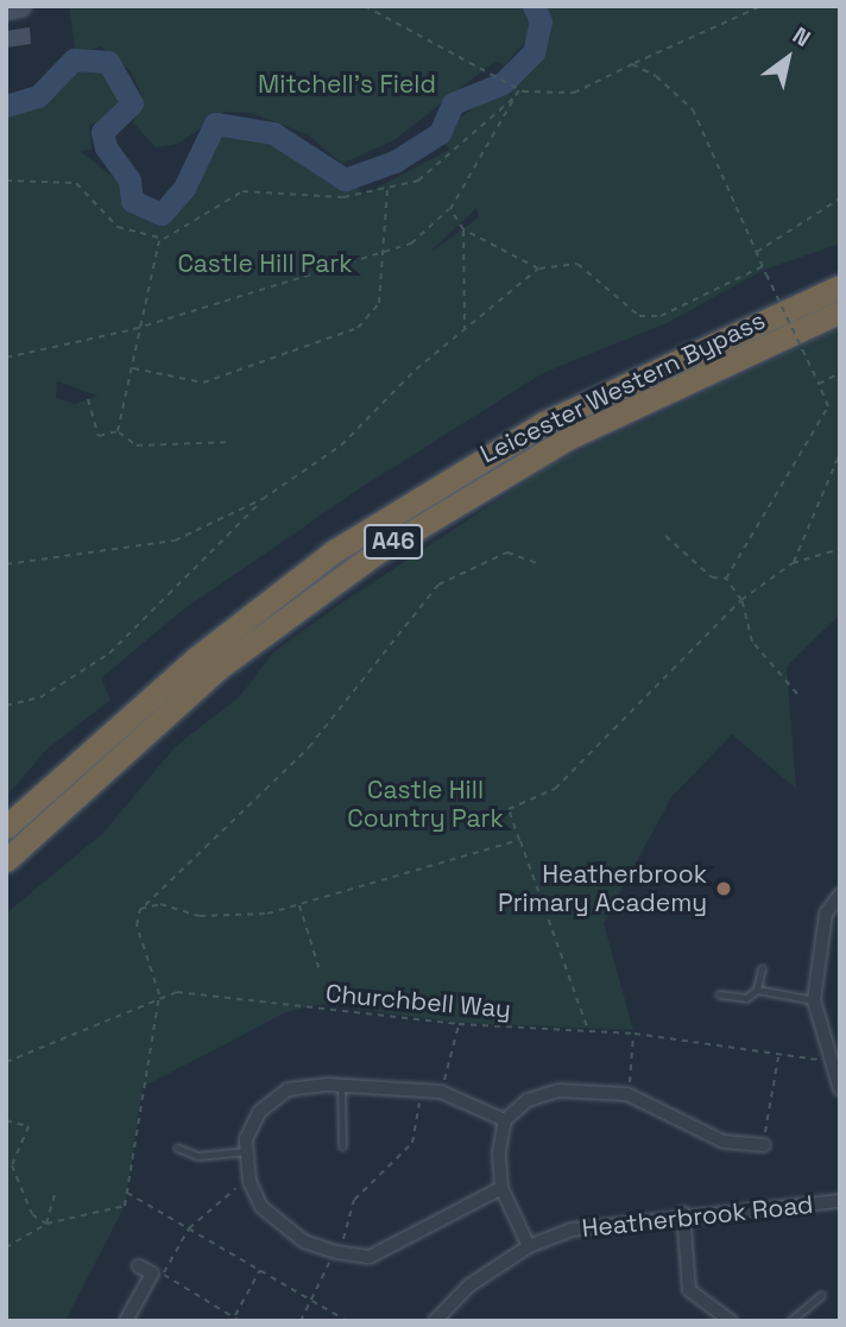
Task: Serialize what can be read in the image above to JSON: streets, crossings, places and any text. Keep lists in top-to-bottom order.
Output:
{
  "streets": {
    "highway": ["Leicester Western Bypass", "A46"],
    "street": ["Heatherbrook Road"],
    "path": ["Churchbell Way"]
  },
  "parks": ["Mitchell's Field", "Castle Hill Park", "Castle Hill Country Park"],
  "places": ["Heatherbrook Primary Academy"],
  "north": "top right"
}
